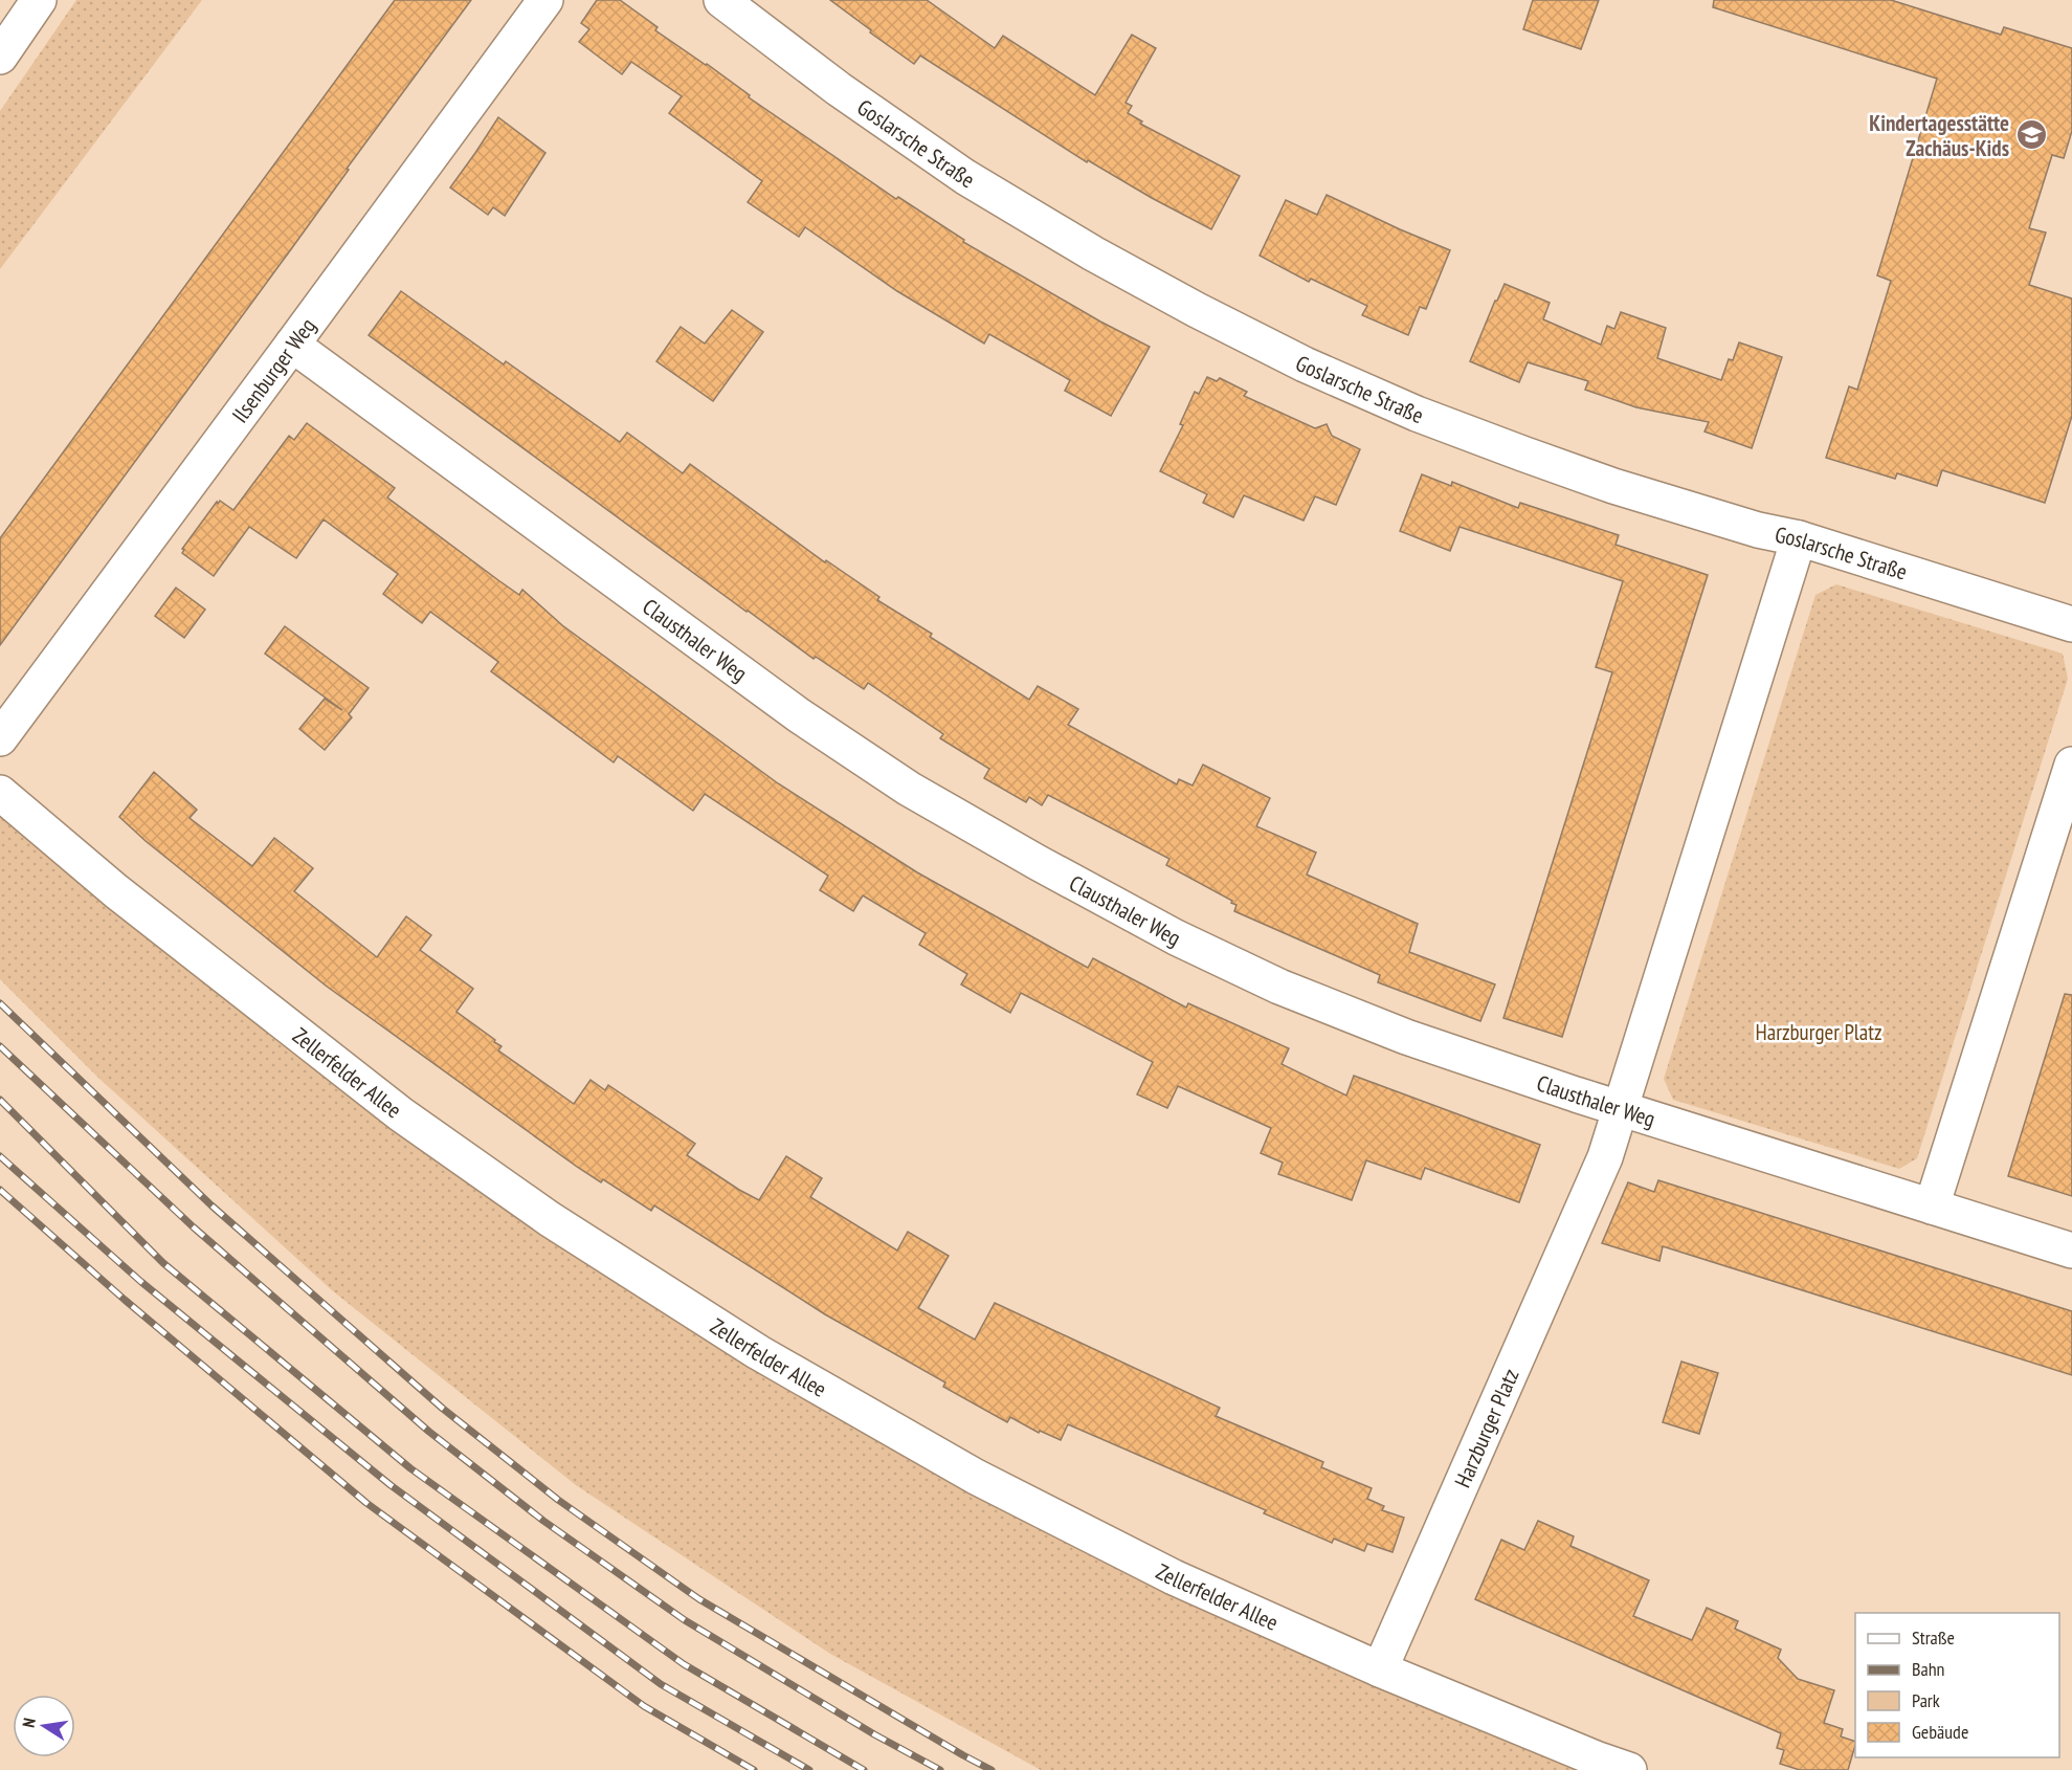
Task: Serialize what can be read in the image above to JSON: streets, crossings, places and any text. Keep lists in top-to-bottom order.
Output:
{
  "streets": {
    "street": [
      "Goslarsche Straße",
      "Ilsenburger Weg",
      "Clausthaler Weg",
      "Zellerfelder Allee",
      "Harzburger Platz"
    ]
  },
  "crossings": [
    ["Goslarsche Straße", "Harzburger Platz"],
    ["Ilsenburger Weg", "Clausthaler Weg"],
    ["Clausthaler Weg", "Harzburger Platz"],
    ["Zellerfelder Allee", "Harzburger Platz"]
  ],
  "parks": ["Harzburger Platz"],
  "places": {
    "school or university": ["Kindertagesstätte Zachäus-Kids"]
  },
  "legend": [
    "Straße",
    "Bahn",
    "Park",
    "Gebäude"
  ],
  "north": "left"
}
